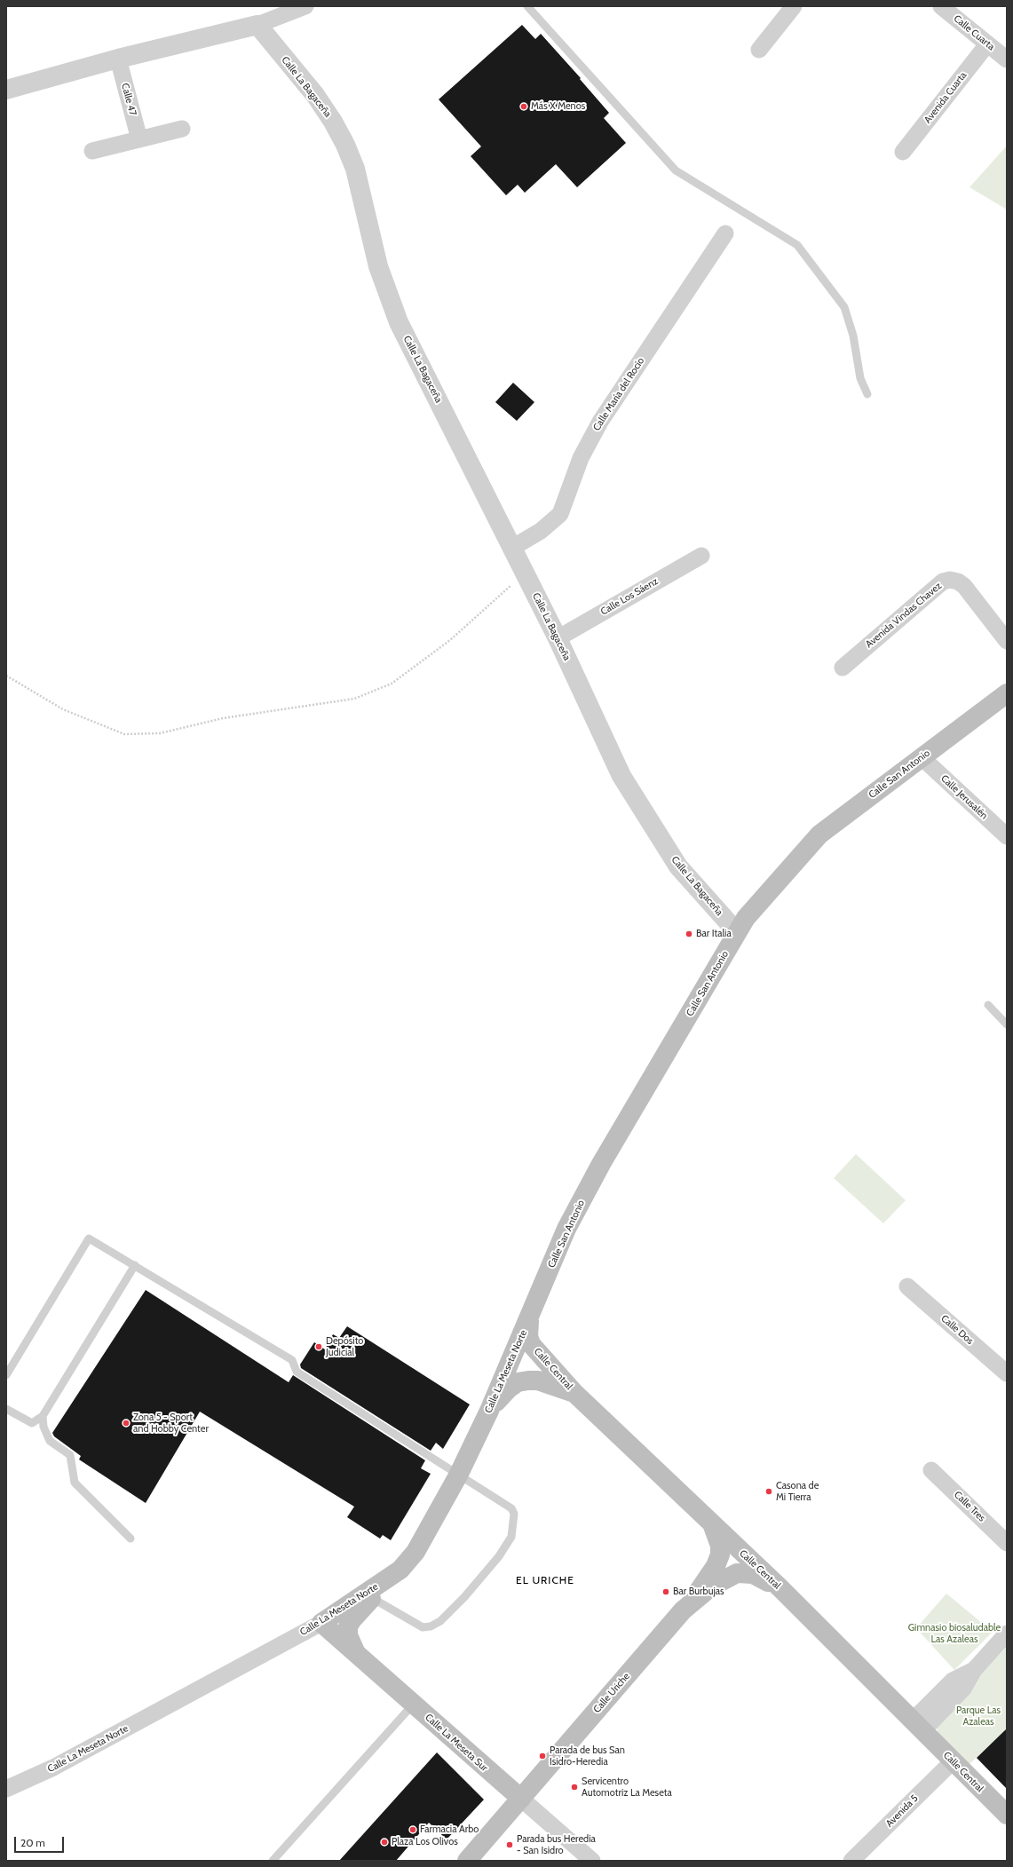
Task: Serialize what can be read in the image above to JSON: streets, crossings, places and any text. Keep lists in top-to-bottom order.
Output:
{
  "streets": {
    "main road": [
      "Calle San Antonio",
      "Calle Central",
      "Calle La Meseta Norte",
      "Calle Uriche",
      "Calle La Meseta Sur"
    ],
    "street": [
      "Calle Cuarta",
      "Calle La Bagaceña",
      "Avenida Cuarta",
      "Calle 47",
      "Calle María del Rocío",
      "Calle Los Sáenz",
      "Avenida Vindas Chavez",
      "Calle Jerusalén",
      "Calle Dos",
      "Calle Tres",
      "Avenida 5"
    ]
  },
  "crossings": [
    ["Calle Cuarta", "Avenida Cuarta"],
    ["Calle La Bagaceña", "Calle María del Rocío"],
    ["Calle La Bagaceña", "Calle Los Sáenz"],
    ["Calle La Bagaceña", "Calle San Antonio"],
    ["Calle San Antonio", "Calle Jerusalén"],
    ["Calle San Antonio", "Calle Central"],
    ["Calle San Antonio", "Calle La Meseta Norte"],
    ["Calle Central", "Calle La Meseta Norte"],
    ["Calle Central", "Calle Uriche"],
    ["Calle Central", "Avenida 5"],
    ["Calle La Meseta Norte", "Calle La Meseta Sur"],
    ["Calle Uriche", "Calle La Meseta Sur"]
  ],
  "districts": ["EL URICHE"],
  "parks": ["Gimnasio biosaludable Las Azaleas", "Parque Las Azaleas"],
  "places": [
    "Más X Menos",
    "Bar Italia",
    "Depósito Judicial",
    "Zona 5 - Sport and Hobby Center",
    "Casona de Mi Tierra",
    "Bar Burbujas",
    "Parada de bus San Isidro-Heredia",
    "Servicentro Automotriz La Meseta",
    "Farmacia Arbo",
    "Plaza Los Olivos",
    "Parada bus Heredia - San Isidro"
  ],
  "scale_bar": "20 m"
}
